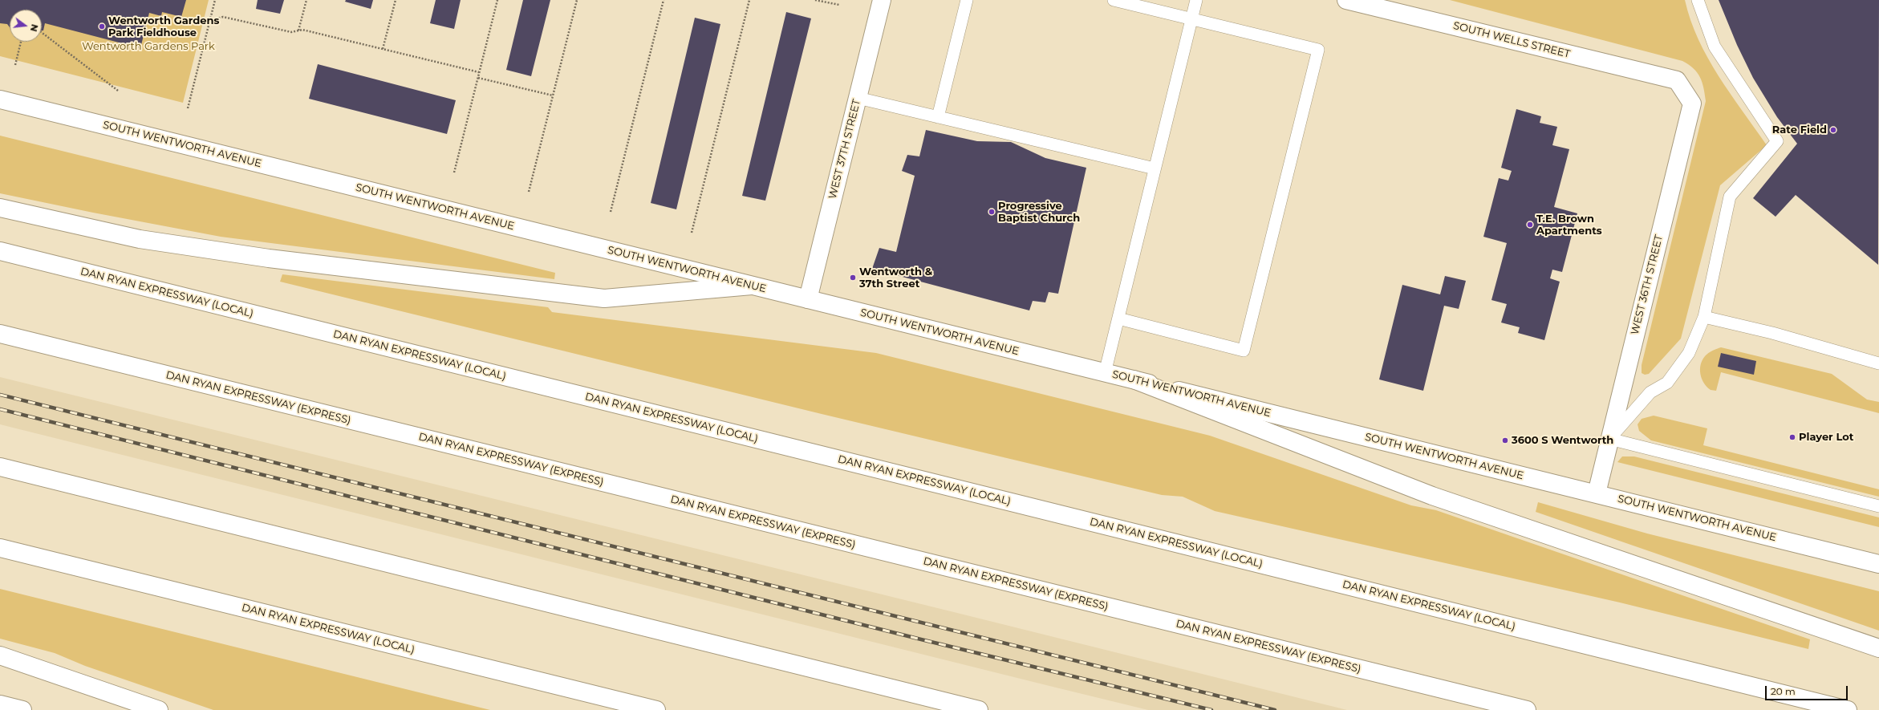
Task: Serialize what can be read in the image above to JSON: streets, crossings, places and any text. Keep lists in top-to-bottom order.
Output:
{
  "streets": {
    "main road": [
      "SOUTH WELLS STREET",
      "SOUTH WENTWORTH AVENUE",
      "WEST 37TH STREET",
      "WEST 36TH STREET",
      "DAN RYAN EXPRESSWAY (LOCAL)",
      "DAN RYAN EXPRESSWAY (EXPRESS)"
    ]
  },
  "crossings": [
    ["SOUTH WELLS STREET", "WEST 36TH STREET"],
    ["SOUTH WENTWORTH AVENUE", "WEST 37TH STREET"],
    ["SOUTH WENTWORTH AVENUE", "WEST 36TH STREET"]
  ],
  "parks": ["Wentworth Gardens Park"],
  "places": [
    "Wentworth Gardens Park Fieldhouse",
    "Rate Field",
    "Progressive Baptist Church",
    "T.E. Brown Apartments",
    "Wentworth & 37th Street",
    "Player Lot",
    "3600 S Wentworth"
  ],
  "scale_bar": "20 m",
  "north": "right"
}
